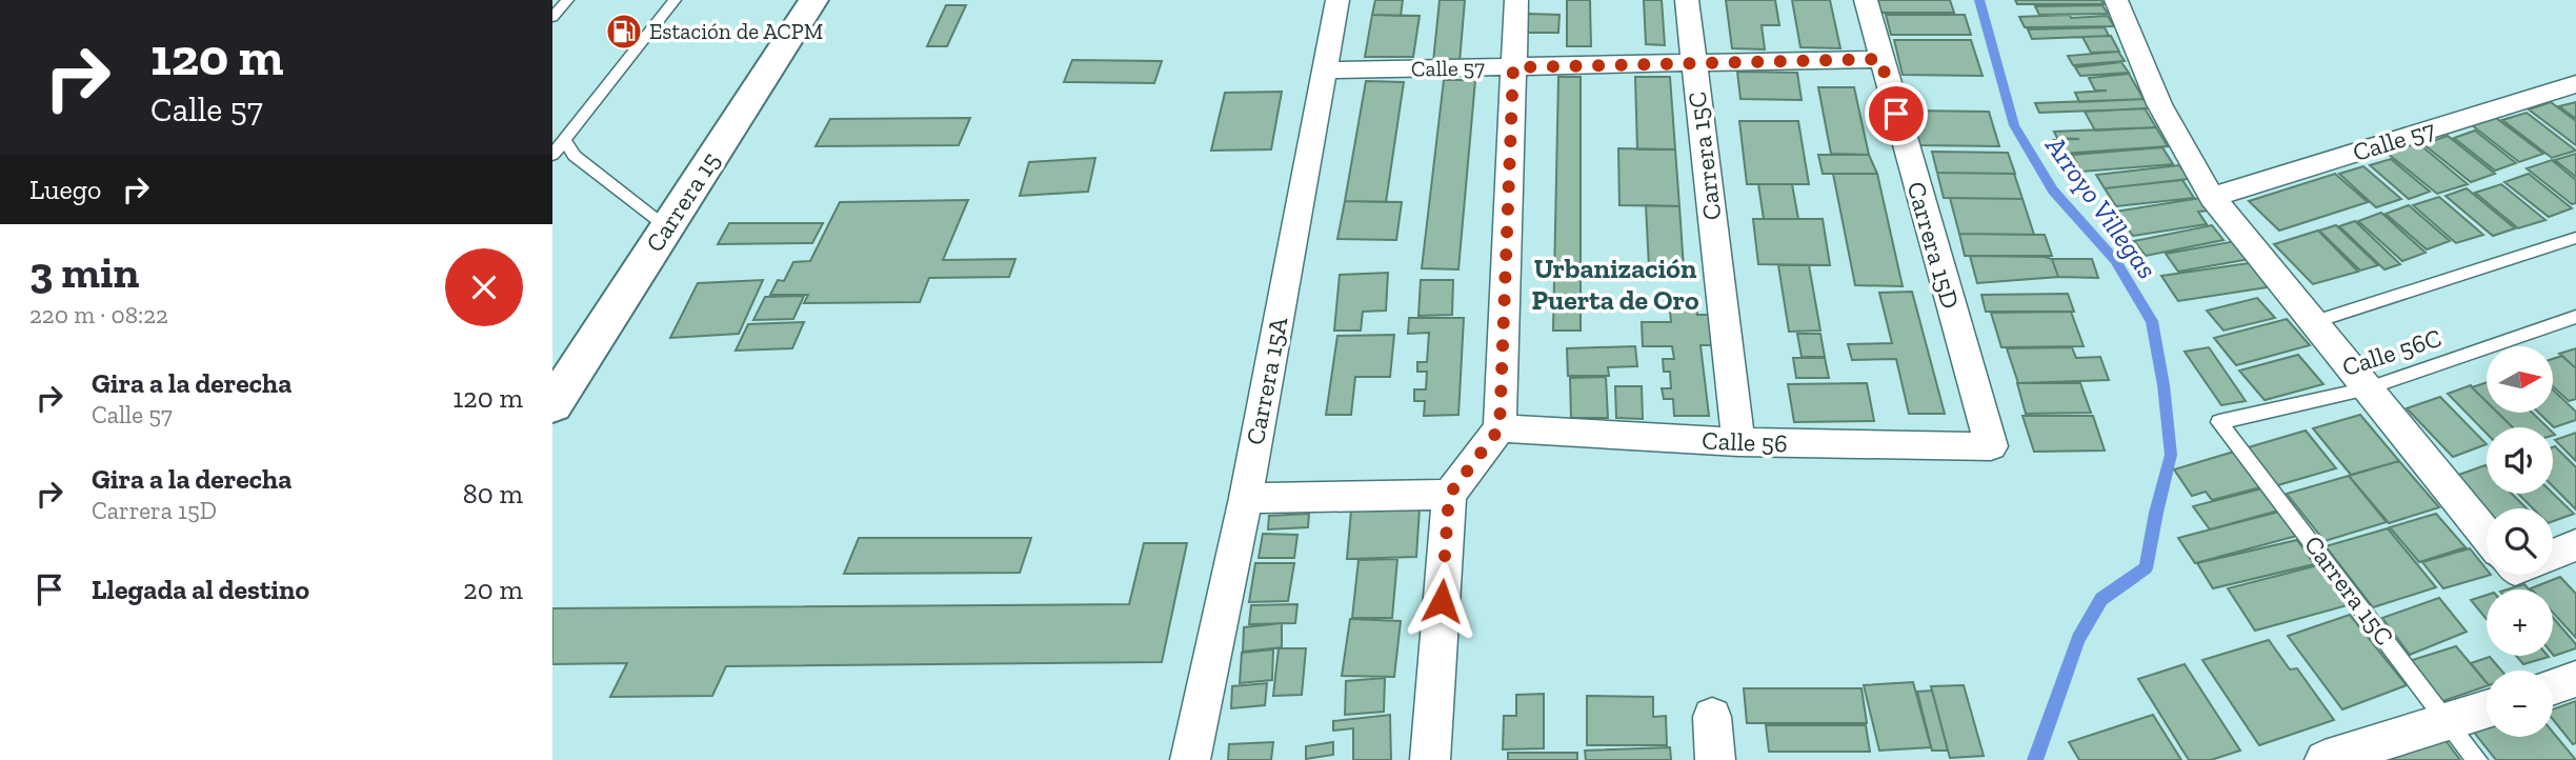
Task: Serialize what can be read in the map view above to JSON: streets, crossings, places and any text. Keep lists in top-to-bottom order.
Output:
{
  "streets": {
    "main road": ["Carrera 15"],
    "street": [
      "Calle 57",
      "Carrera 15C",
      "Carrera 15D",
      "Carrera 15A",
      "Calle 56"
    ],
    "lane": ["Calle 56C"]
  },
  "crossings": [
    ["Calle 57", "Carrera 15C"],
    ["Calle 57", "Carrera 15D"],
    ["Calle 57", "Carrera 15A"],
    ["Carrera 15C", "Calle 56C"],
    ["Carrera 15C", "Calle 56"],
    ["Carrera 15D", "Calle 56"]
  ],
  "districts": ["Urbanización Puerta de Oro"],
  "water": ["Arroyo Villegas"],
  "places": {
    "fuel station": ["Estación de ACPM"]
  },
  "north": "right",
  "page": {
    "turn": ["120 m", "Calle 57"],
    "then": "Luego",
    "heading": ["3 min", "220 m · 08:22"],
    "map_buttons": ["+", "−"],
    "list": [
      {
        "name": "Gira a la derecha",
        "note": "Calle 57",
        "value": "120 m"
      },
      {
        "name": "Gira a la derecha",
        "note": "Carrera 15D",
        "value": "80 m"
      },
      {
        "name": "Llegada al destino",
        "value": "20 m"
      }
    ]
  }
}
